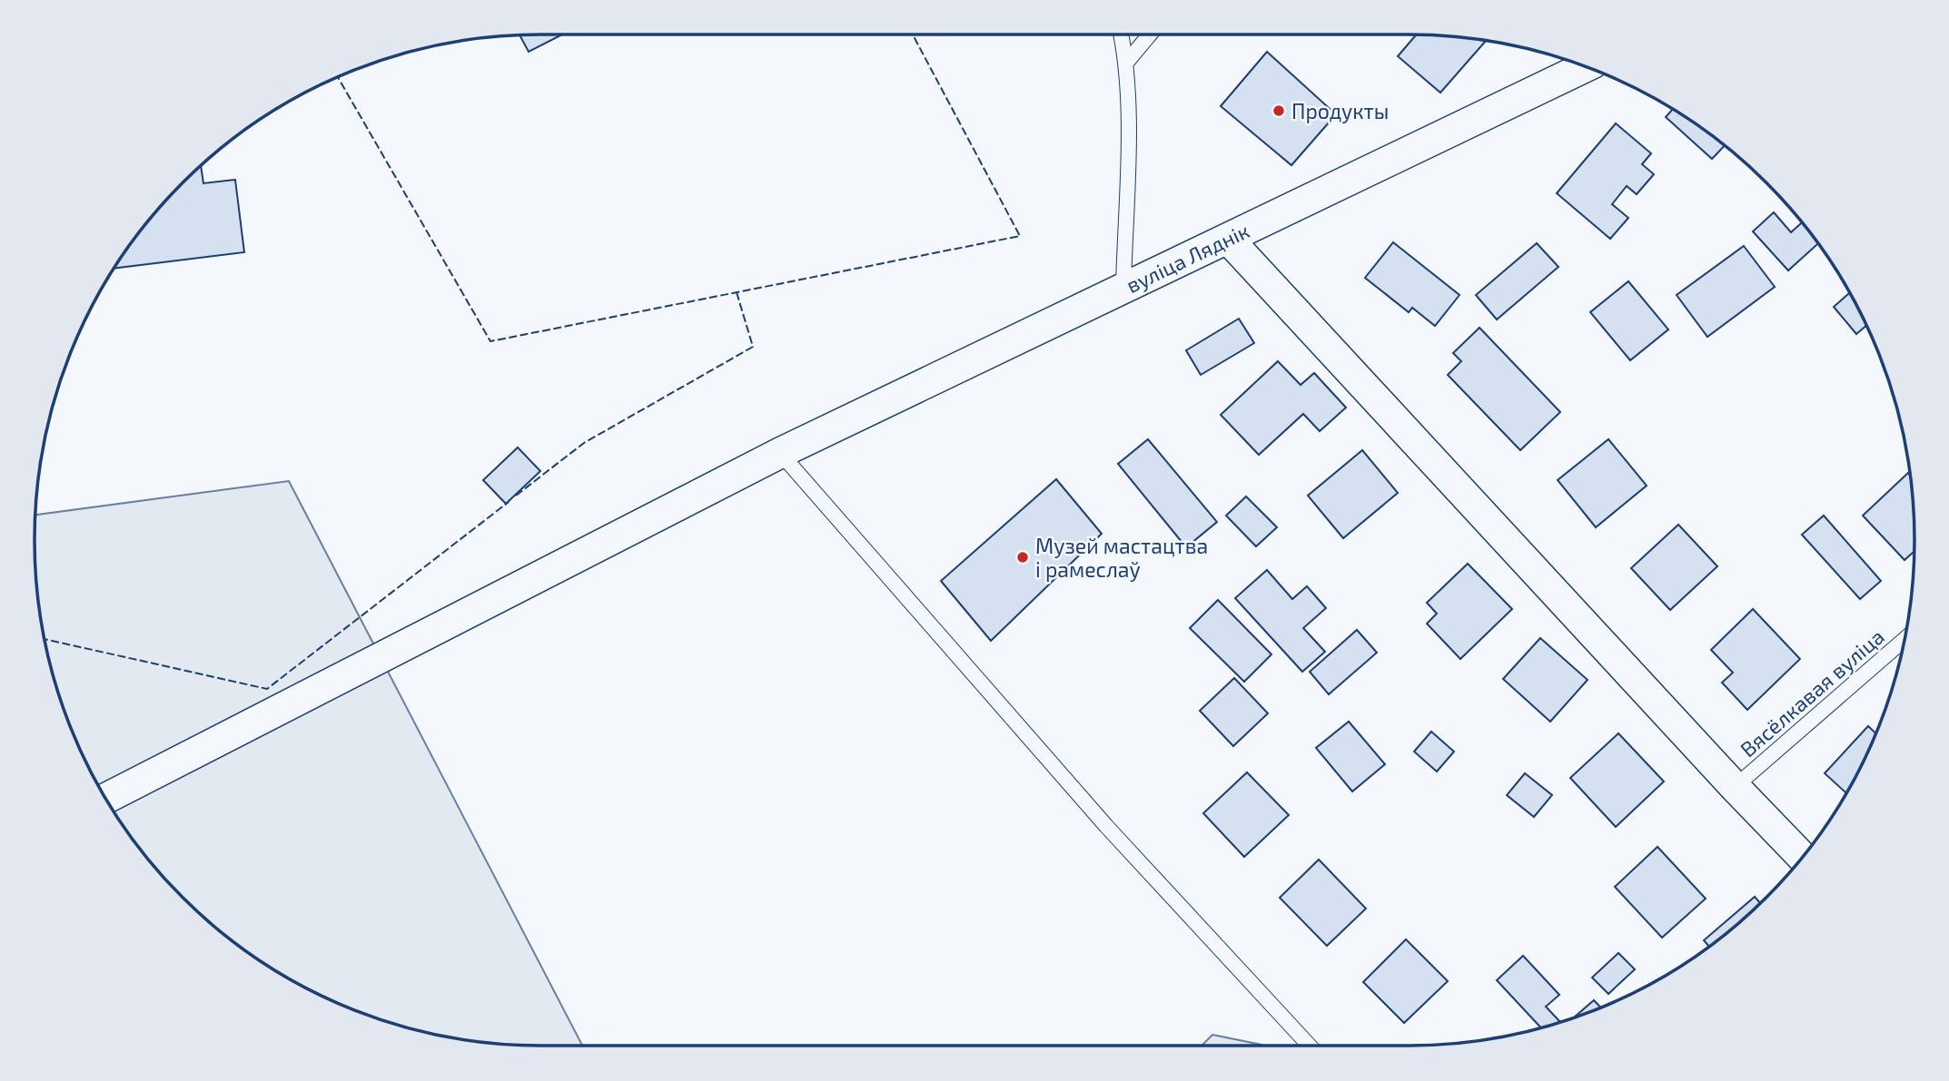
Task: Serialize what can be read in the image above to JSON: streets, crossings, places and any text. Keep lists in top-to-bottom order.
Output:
{
  "streets": {
    "street": ["вуліца Ляднік"],
    "lane": ["Вясёлкавая вуліца"]
  },
  "places": ["Продукты", "Музей мастацтва і рамеслаў"]
}
